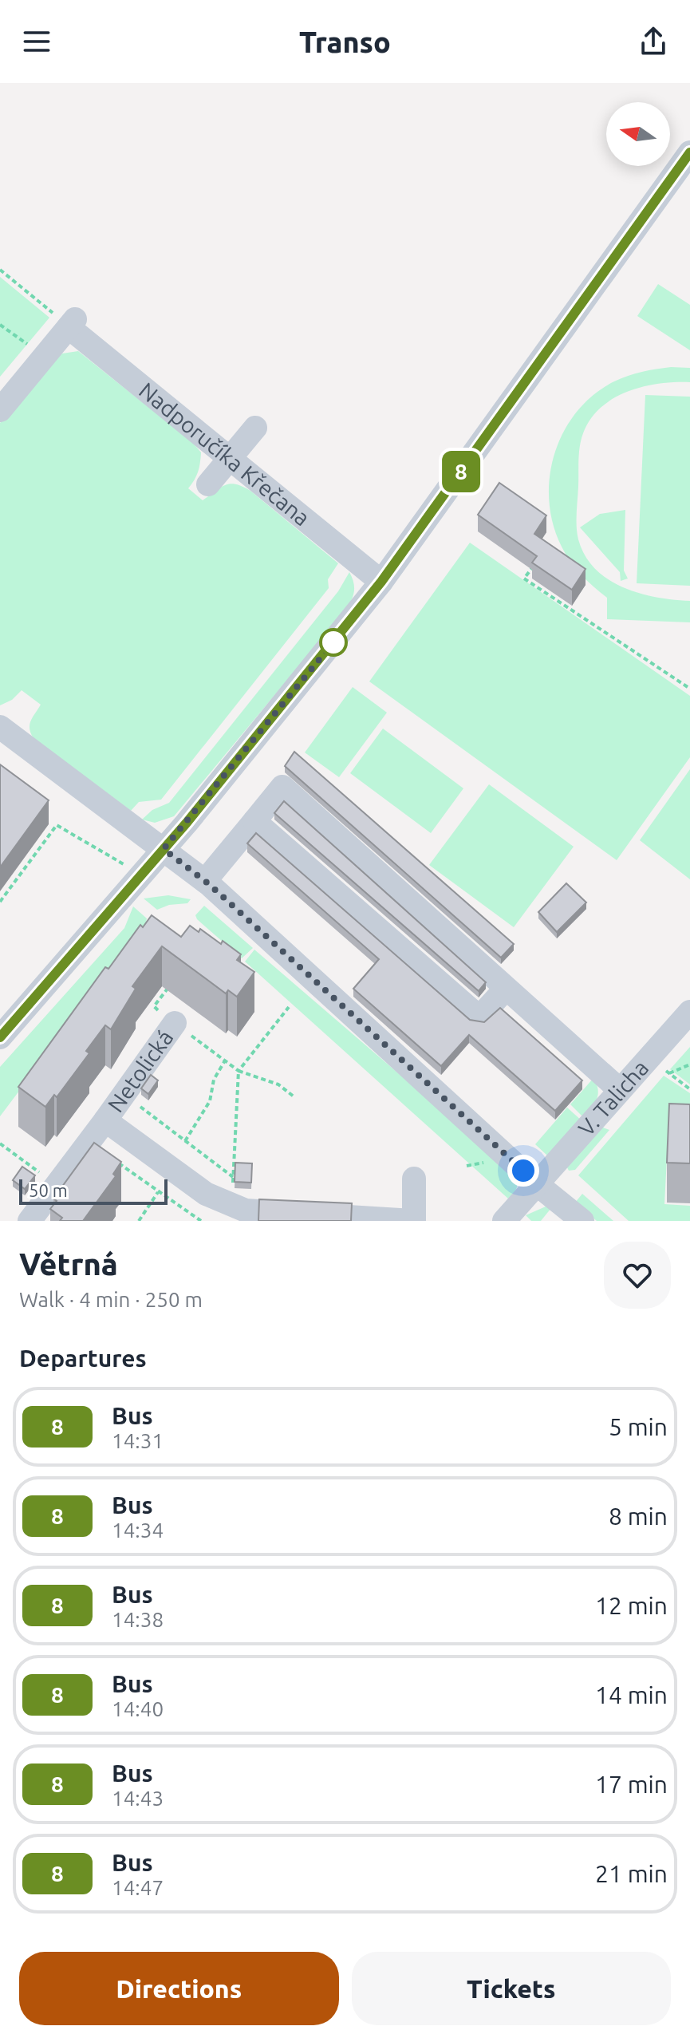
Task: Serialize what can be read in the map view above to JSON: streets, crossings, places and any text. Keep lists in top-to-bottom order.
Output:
{
  "streets": {
    "street": ["Nadporučíka Křečana", "Netolická", "V. Talicha"]
  },
  "lines": ["bus line 8"],
  "scale_bar": "50 m",
  "north": "left",
  "page": {
    "header": "Transo",
    "on_map": "8",
    "scale": "50 m",
    "heading": [
      ["Větrná", "Walk · 4 min · 250 m"],
      "Departures"
    ],
    "list": [
      {
        "mark": "8",
        "name": "Bus",
        "note": "14:31",
        "value": "5 min"
      },
      {
        "mark": "8",
        "name": "Bus",
        "note": "14:34",
        "value": "8 min"
      },
      {
        "mark": "8",
        "name": "Bus",
        "note": "14:38",
        "value": "12 min"
      },
      {
        "mark": "8",
        "name": "Bus",
        "note": "14:40",
        "value": "14 min"
      },
      {
        "mark": "8",
        "name": "Bus",
        "note": "14:43",
        "value": "17 min"
      },
      {
        "mark": "8",
        "name": "Bus",
        "note": "14:47",
        "value": "21 min"
      }
    ],
    "buttons": ["Directions", "Tickets"]
  }
}
